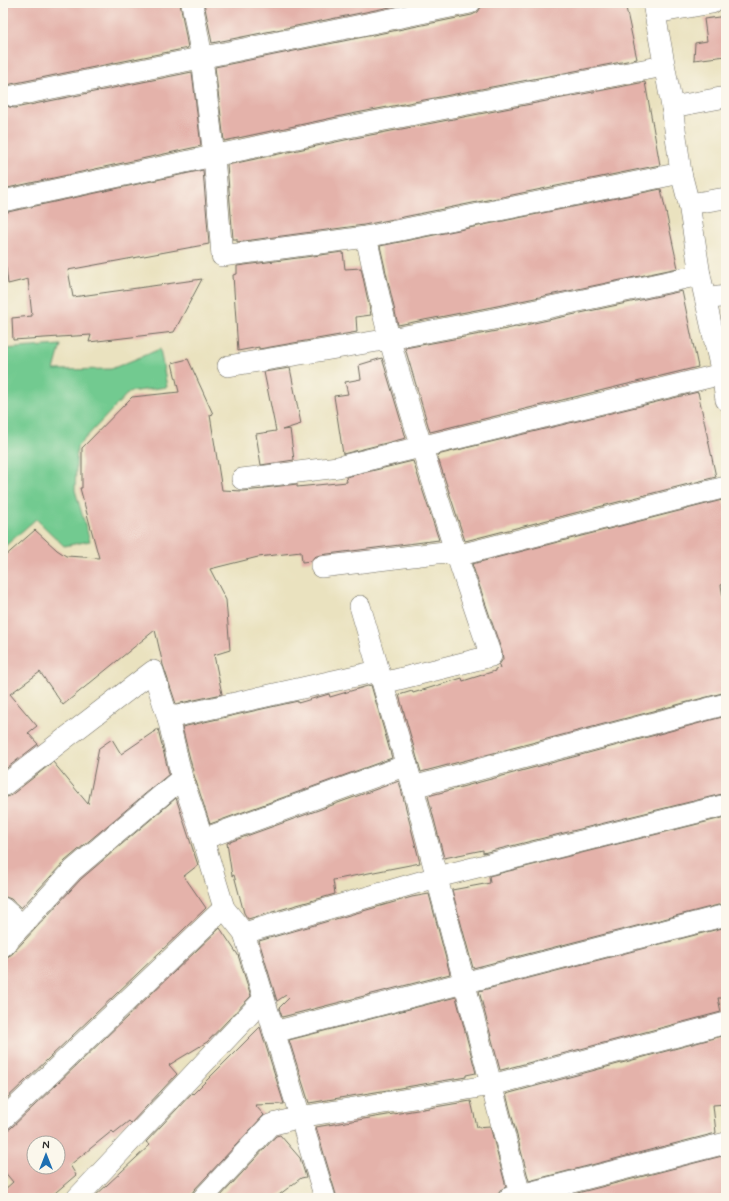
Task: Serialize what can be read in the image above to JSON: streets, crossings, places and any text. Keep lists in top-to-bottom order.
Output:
{
  "north": "top"
}
